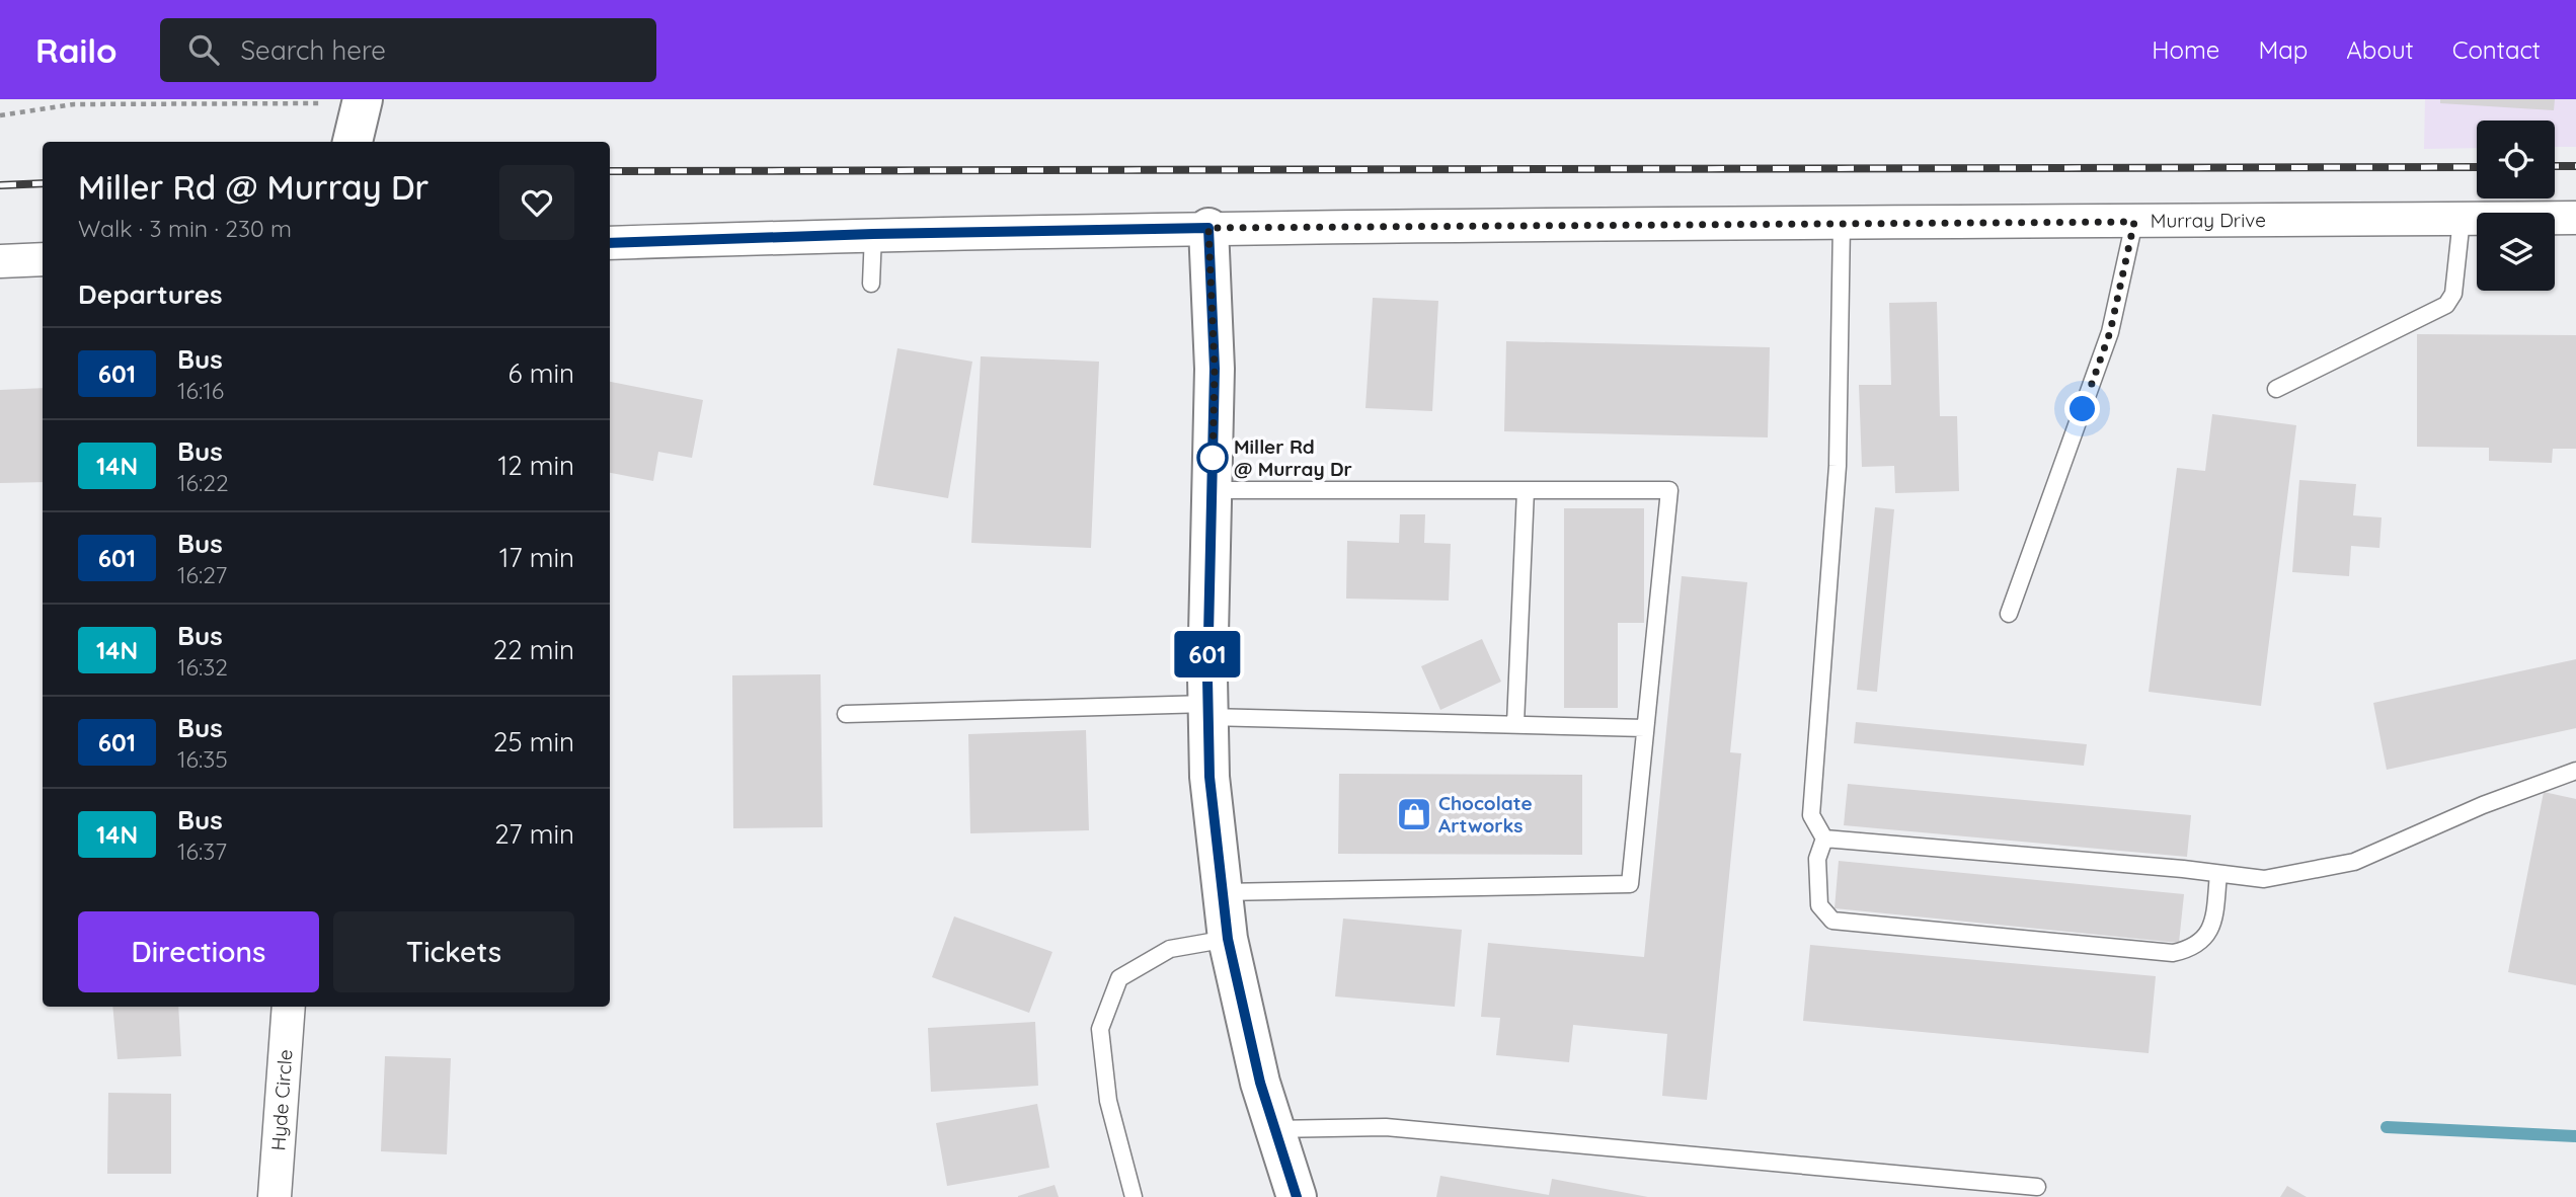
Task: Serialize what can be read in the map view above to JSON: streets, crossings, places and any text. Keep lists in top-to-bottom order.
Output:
{
  "streets": {
    "street": ["Murray Drive", "Hyde Circle"]
  },
  "places": {
    "other": ["Miller Rd @ Murray Dr"],
    "shop": ["Chocolate Artworks"]
  },
  "lines": ["bus line 601"],
  "page": {
    "header": "Railo",
    "search": "Search here",
    "nav": [
      "Home",
      "Map",
      "About",
      "Contact"
    ],
    "on_map": "601",
    "heading": [
      ["Miller Rd @ Murray Dr", "Walk · 3 min · 230 m"],
      "Departures"
    ],
    "list": [
      {
        "mark": "601",
        "name": "Bus",
        "note": "16:16",
        "value": "6 min"
      },
      {
        "mark": "14N",
        "name": "Bus",
        "note": "16:22",
        "value": "12 min"
      },
      {
        "mark": "601",
        "name": "Bus",
        "note": "16:27",
        "value": "17 min"
      },
      {
        "mark": "14N",
        "name": "Bus",
        "note": "16:32",
        "value": "22 min"
      },
      {
        "mark": "601",
        "name": "Bus",
        "note": "16:35",
        "value": "25 min"
      },
      {
        "mark": "14N",
        "name": "Bus",
        "note": "16:37",
        "value": "27 min"
      }
    ],
    "buttons": ["Directions", "Tickets"]
  }
}
